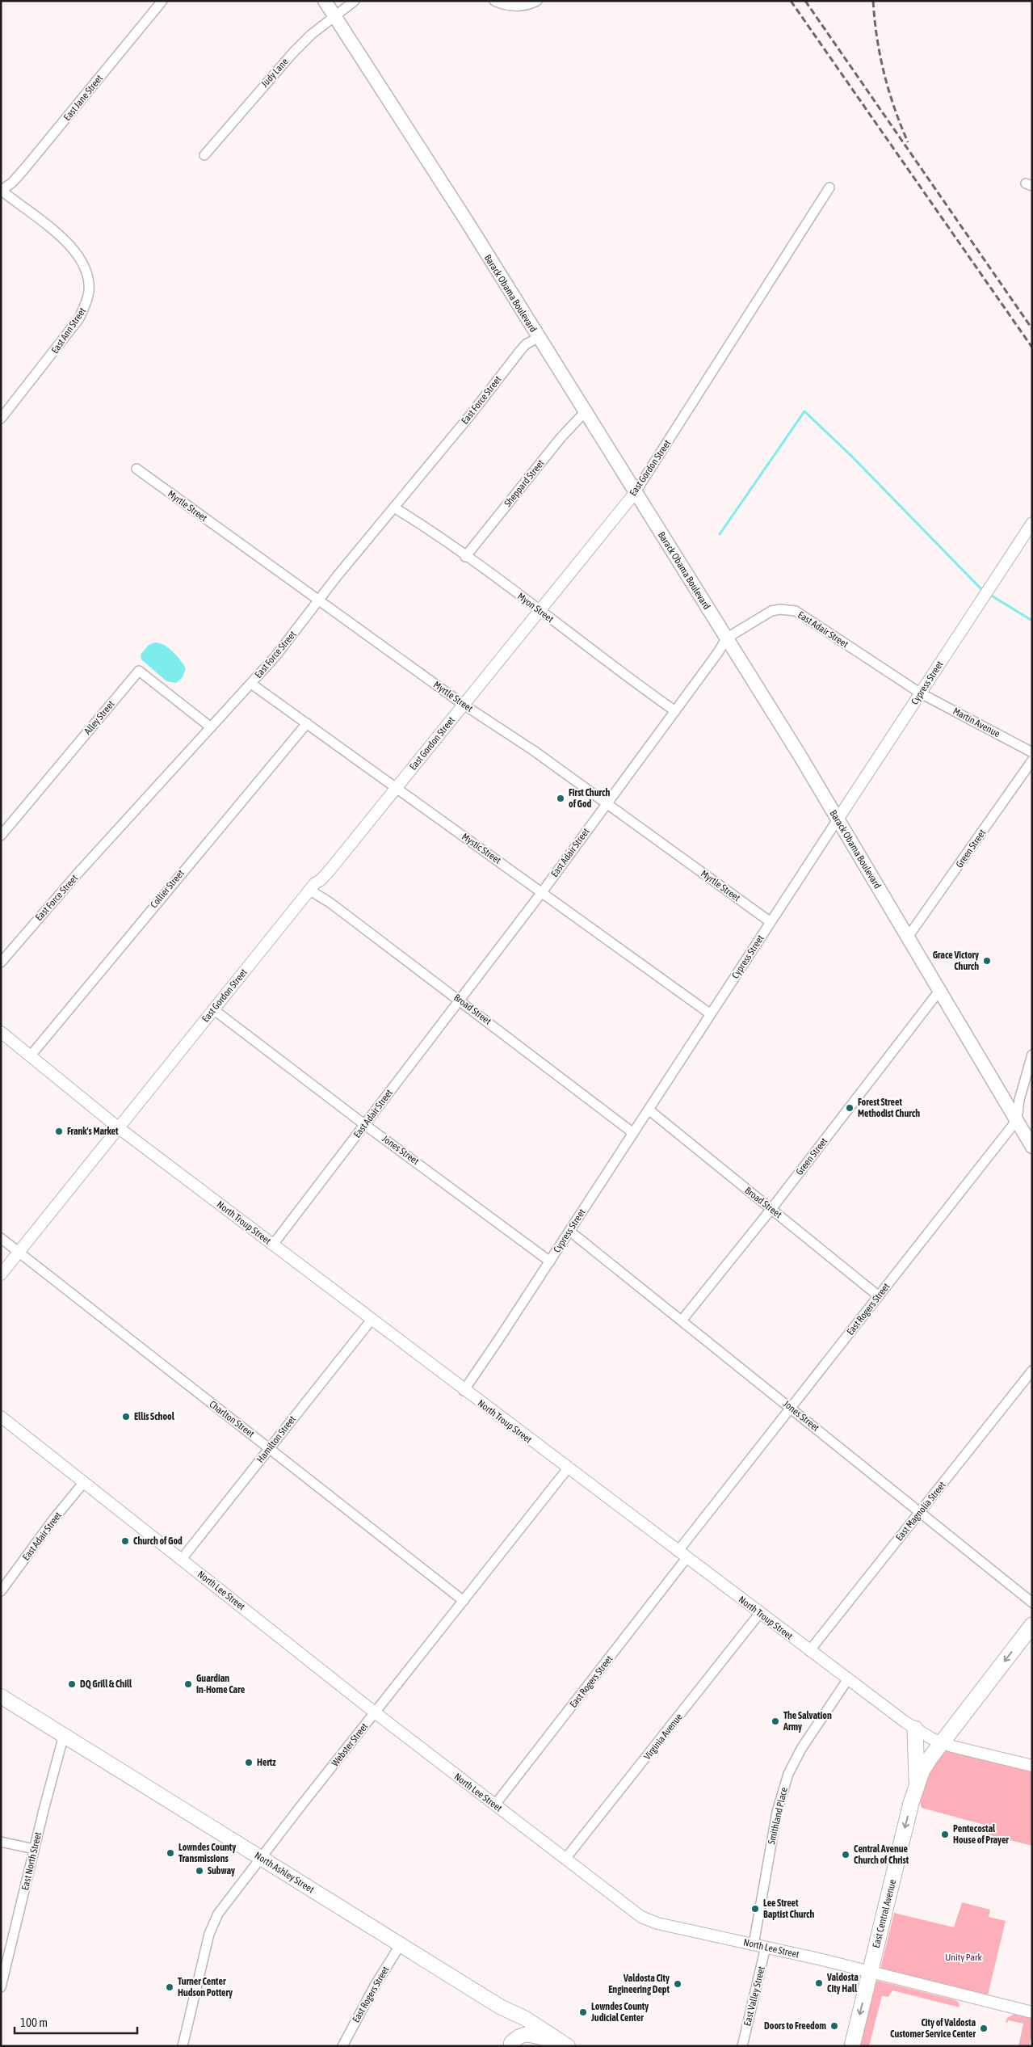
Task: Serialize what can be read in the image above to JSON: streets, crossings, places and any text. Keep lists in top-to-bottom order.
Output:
{
  "streets": {
    "highway": ["East Central Avenue"],
    "main road": ["Barack Obama Boulevard", "North Ashley Street"],
    "street": [
      "Judy Lane",
      "East Jane Street",
      "East Ann Street",
      "East Force Street",
      "East Gordon Street",
      "Sheppard Street",
      "Myrtle Street",
      "Myon Street",
      "East Adair Street",
      "Cypress Street",
      "Alley Street",
      "Martin Avenue",
      "Mystic Street",
      "Green Street",
      "Collier Street",
      "Broad Street",
      "Jones Street",
      "North Troup Street",
      "East Rogers Street",
      "Charlton Street",
      "Hamilton Street",
      "East Magnolia Street",
      "North Lee Street",
      "Virginia Avenue",
      "Webster Street",
      "Smithland Place",
      "East North Street",
      "East Valley Street"
    ]
  },
  "crossings": [
    ["Judy Lane", "Barack Obama Boulevard"],
    ["East Jane Street", "East Ann Street"],
    ["Barack Obama Boulevard", "East Force Street"],
    ["Barack Obama Boulevard", "East Gordon Street"],
    ["Barack Obama Boulevard", "Sheppard Street"],
    ["Barack Obama Boulevard", "East Adair Street"],
    ["Barack Obama Boulevard", "Cypress Street"],
    ["Barack Obama Boulevard", "Green Street"],
    ["Barack Obama Boulevard", "East Rogers Street"],
    ["East Force Street", "Myrtle Street"],
    ["East Force Street", "Myon Street"],
    ["East Force Street", "Alley Street"],
    ["East Force Street", "Mystic Street"],
    ["East Gordon Street", "Myrtle Street"],
    ["East Gordon Street", "Myon Street"],
    ["East Gordon Street", "Mystic Street"],
    ["East Gordon Street", "Broad Street"],
    ["East Gordon Street", "Jones Street"],
    ["East Gordon Street", "North Troup Street"],
    ["East Gordon Street", "Charlton Street"],
    ["Sheppard Street", "Myon Street"],
    ["Myrtle Street", "East Adair Street"],
    ["Myrtle Street", "Cypress Street"],
    ["Myon Street", "East Adair Street"],
    ["East Adair Street", "Cypress Street"],
    ["East Adair Street", "Martin Avenue"],
    ["East Adair Street", "Mystic Street"],
    ["East Adair Street", "Broad Street"],
    ["East Adair Street", "Jones Street"],
    ["East Adair Street", "North Troup Street"],
    ["East Adair Street", "North Lee Street"],
    ["Cypress Street", "Martin Avenue"],
    ["Cypress Street", "Mystic Street"],
    ["Cypress Street", "Broad Street"],
    ["Cypress Street", "Jones Street"],
    ["Cypress Street", "North Troup Street"],
    ["Mystic Street", "Collier Street"],
    ["Green Street", "Broad Street"],
    ["Green Street", "Jones Street"],
    ["Collier Street", "North Troup Street"],
    ["Broad Street", "East Rogers Street"],
    ["Jones Street", "East Rogers Street"],
    ["Jones Street", "East Magnolia Street"],
    ["North Troup Street", "East Rogers Street"],
    ["North Troup Street", "Hamilton Street"],
    ["North Troup Street", "East Magnolia Street"],
    ["North Troup Street", "Virginia Avenue"],
    ["North Troup Street", "Webster Street"],
    ["North Troup Street", "Smithland Place"],
    ["North Troup Street", "East Central Avenue"],
    ["East Rogers Street", "North Lee Street"],
    ["East Rogers Street", "North Ashley Street"],
    ["Charlton Street", "Hamilton Street"],
    ["Charlton Street", "Webster Street"],
    ["Hamilton Street", "North Lee Street"],
    ["North Lee Street", "Virginia Avenue"],
    ["North Lee Street", "Webster Street"],
    ["North Lee Street", "Smithland Place"],
    ["North Lee Street", "East Central Avenue"],
    ["North Lee Street", "East Valley Street"],
    ["Webster Street", "North Ashley Street"],
    ["East North Street", "North Ashley Street"]
  ],
  "one_way": ["East Central Avenue"],
  "parks": ["Unity Park"],
  "places": [
    "First Church of God",
    "Grace Victory Church",
    "Forest Street Methodist Church",
    "Frank's Market",
    "Ellis School",
    "Church of God",
    "DQ Grill & Chill",
    "Guardian In-Home Care",
    "The Salvation Army",
    "Hertz",
    "Pentecostal House of Prayer",
    "Lowndes County Transmissions",
    "Central Avenue Church of Christ",
    "Subway",
    "Lee Street Baptist Church",
    "Valdosta City Hall",
    "Valdosta City Engineering Dept",
    "Turner Center Hudson Pottery",
    "Lowndes County Judicial Center",
    "Doors to Freedom",
    "City of Valdosta Customer Service Center"
  ],
  "scale_bar": "100 m"
}
